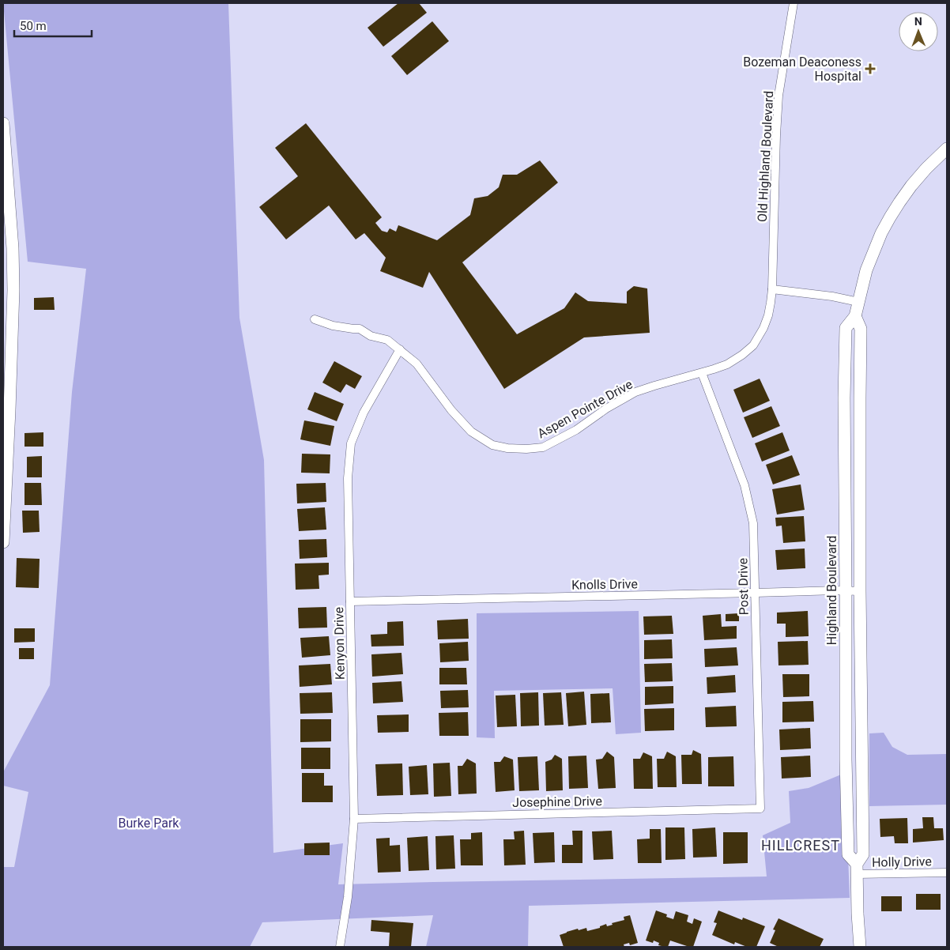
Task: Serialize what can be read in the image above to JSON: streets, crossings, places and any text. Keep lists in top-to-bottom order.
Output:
{
  "streets": {
    "main road": ["Highland Boulevard"],
    "street": [
      "Old Highland Boulevard",
      "Aspen Pointe Drive",
      "Knolls Drive",
      "Post Drive",
      "Kenyon Drive",
      "Josephine Drive",
      "Holly Drive"
    ]
  },
  "crossings": [
    ["Old Highland Boulevard", "Aspen Pointe Drive"],
    ["Aspen Pointe Drive", "Post Drive"],
    ["Aspen Pointe Drive", "Kenyon Drive"],
    ["Knolls Drive", "Post Drive"],
    ["Knolls Drive", "Highland Boulevard"],
    ["Knolls Drive", "Kenyon Drive"],
    ["Post Drive", "Josephine Drive"],
    ["Highland Boulevard", "Holly Drive"],
    ["Kenyon Drive", "Josephine Drive"]
  ],
  "districts": ["HILLCREST"],
  "parks": ["Burke Park"],
  "places": {
    "health": ["Bozeman Deaconess Hospital"]
  },
  "scale_bar": "50 m",
  "north": "top"
}
